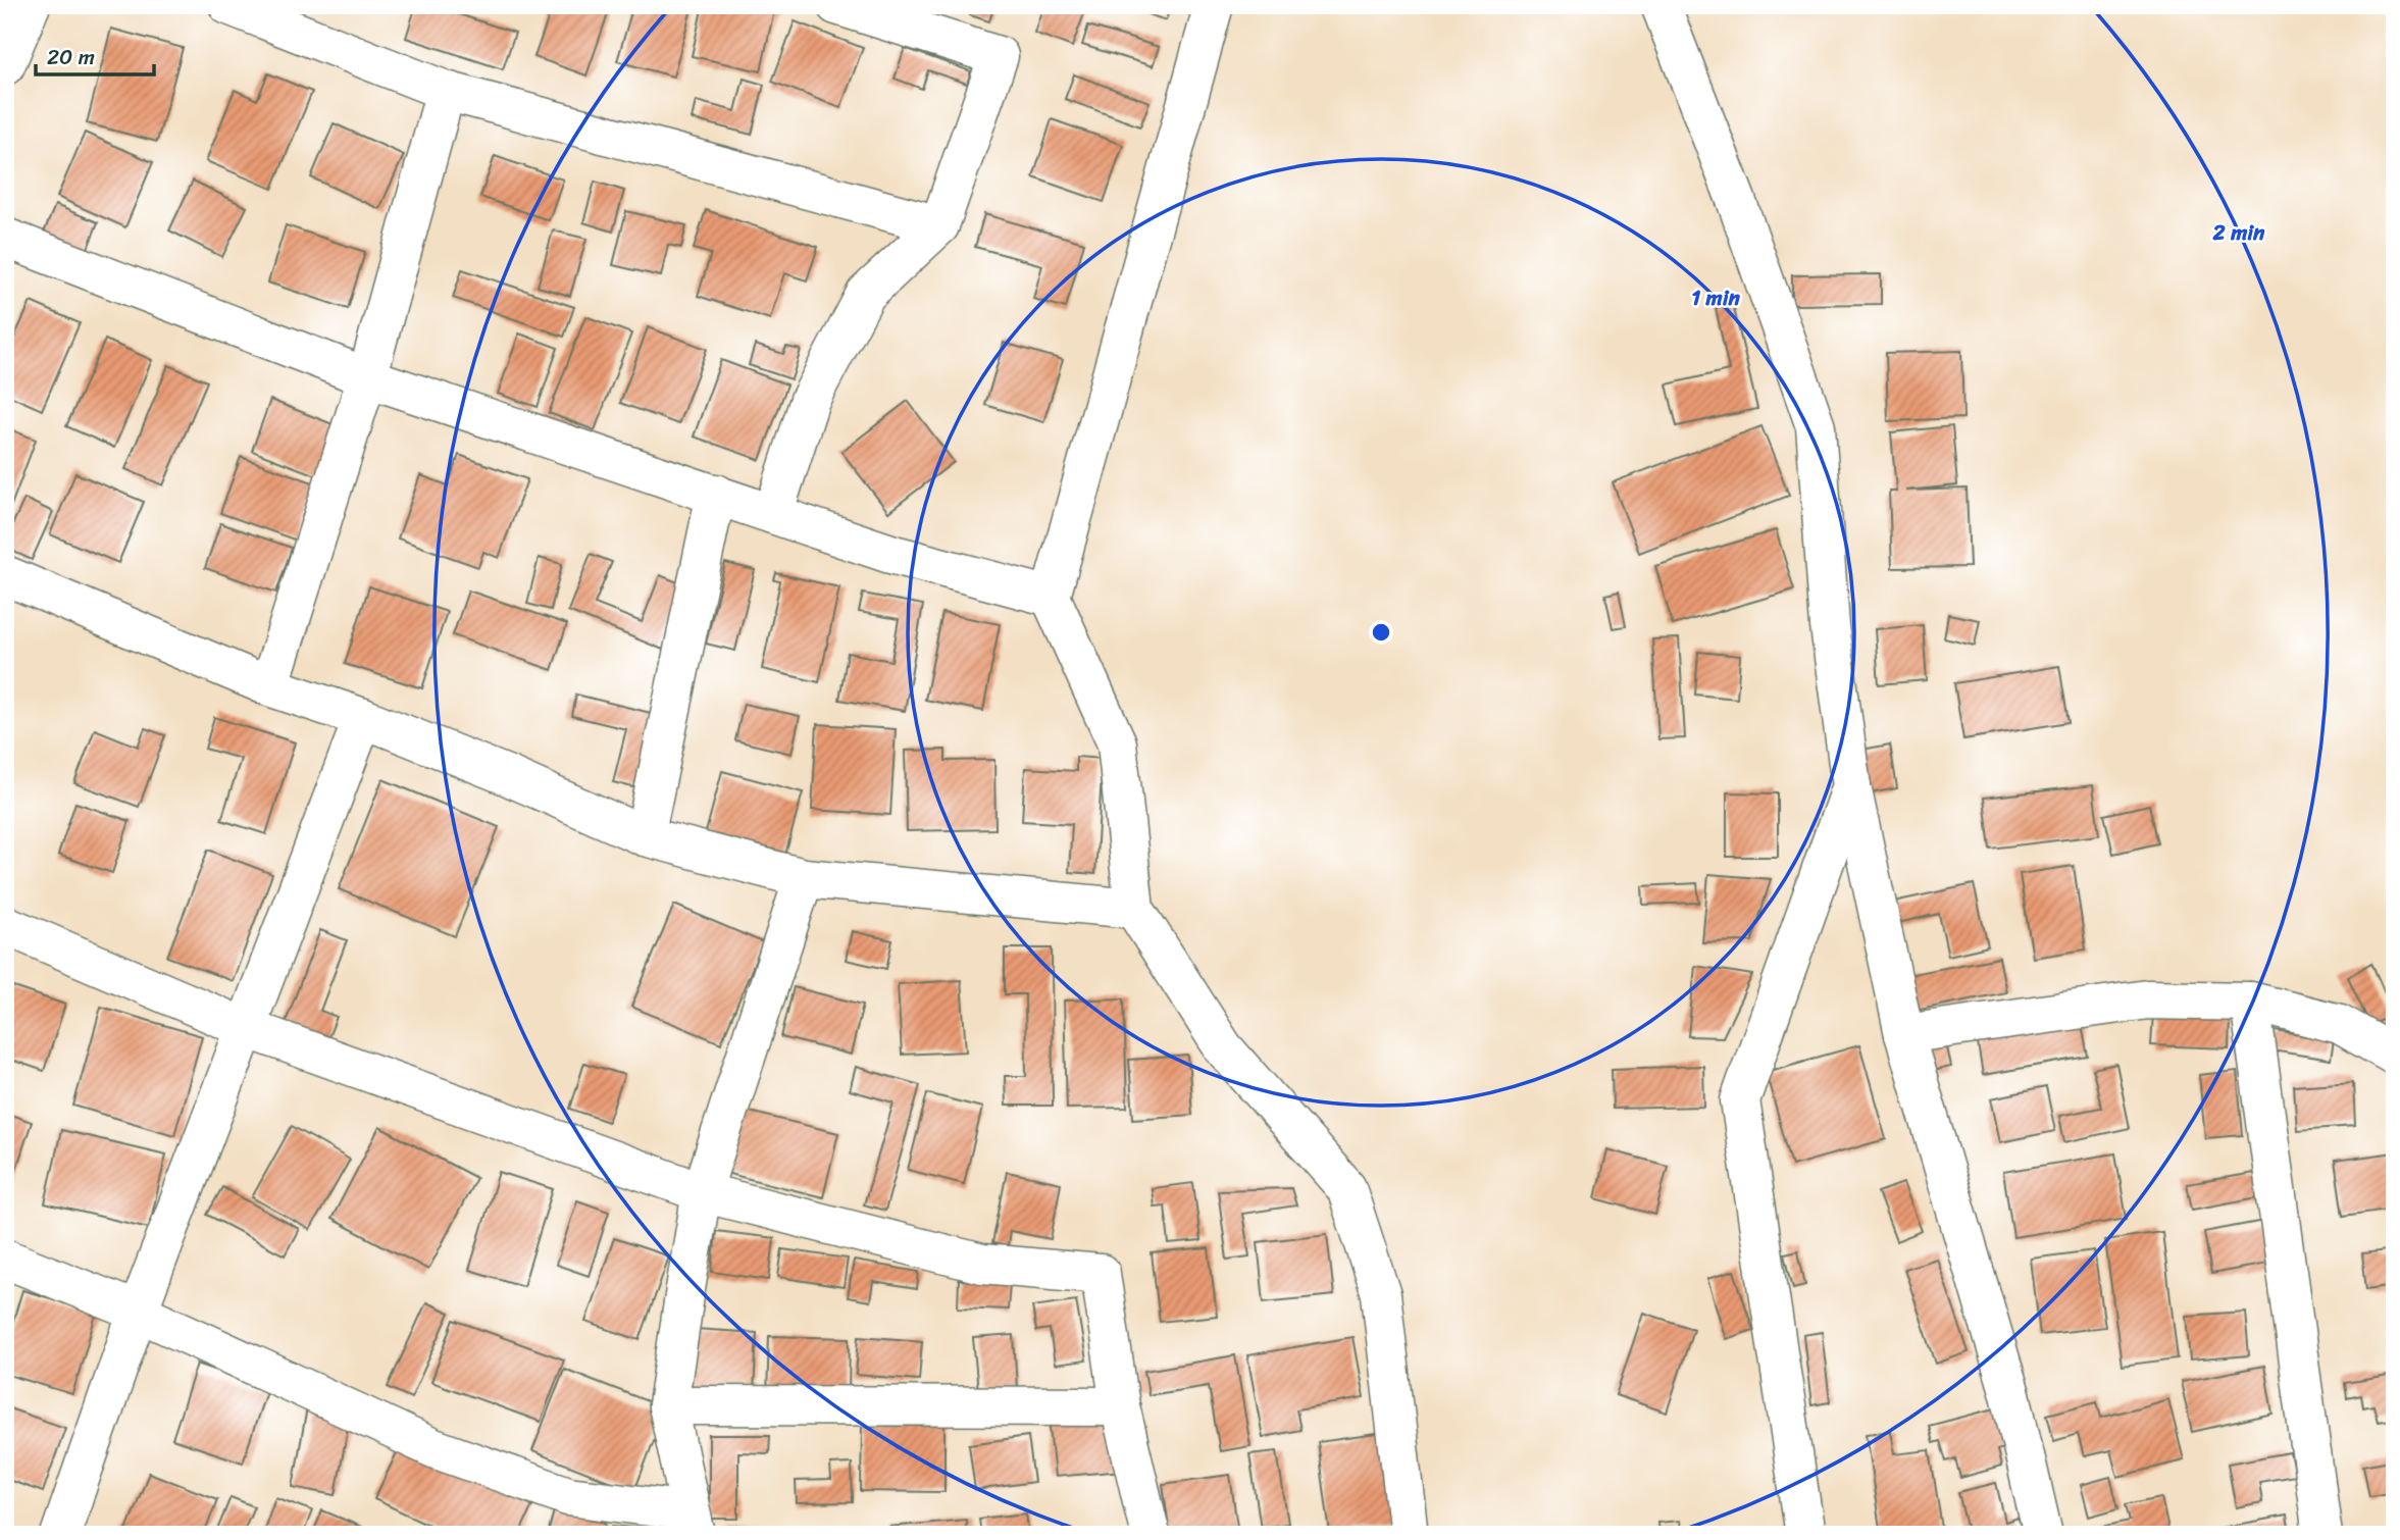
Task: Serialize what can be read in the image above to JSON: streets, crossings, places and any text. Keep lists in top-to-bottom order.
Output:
{
  "scale_bar": "20 m",
  "rings": ["2 min", "1 min"]
}
